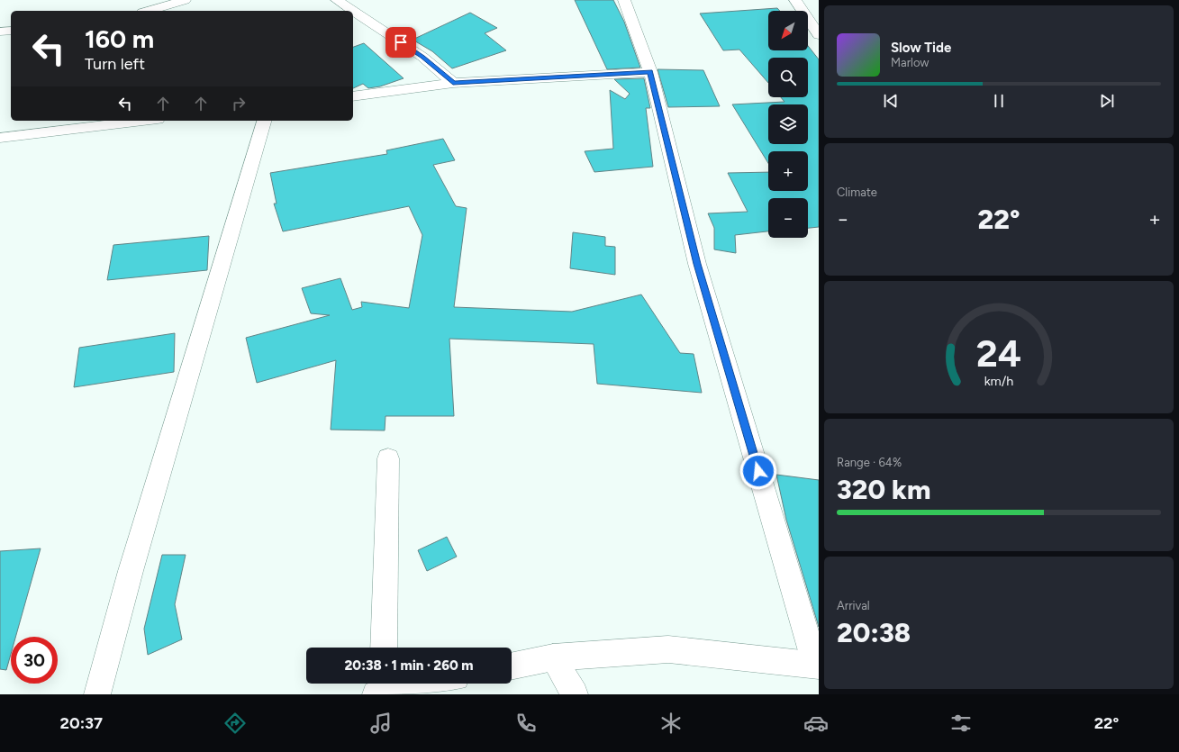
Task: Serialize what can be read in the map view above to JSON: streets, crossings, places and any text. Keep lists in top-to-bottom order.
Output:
{
  "north": "bottom left",
  "page": {
    "map_buttons": ["+", "−"],
    "turn": ["160 m", "Turn left"],
    "song": ["Slow Tide", "Marlow"],
    "tile": [
      "Climate",
      ["Range · 64%", "320 km"],
      ["Arrival", "20:38"]
    ],
    "heat": ["−", "22°", "+"],
    "limit": "30",
    "trip": "20:38 · 1 min · 260 m",
    "tabs": ["20:37", "22°"],
    "gauge": ["24", "km/h"]
  }
}
